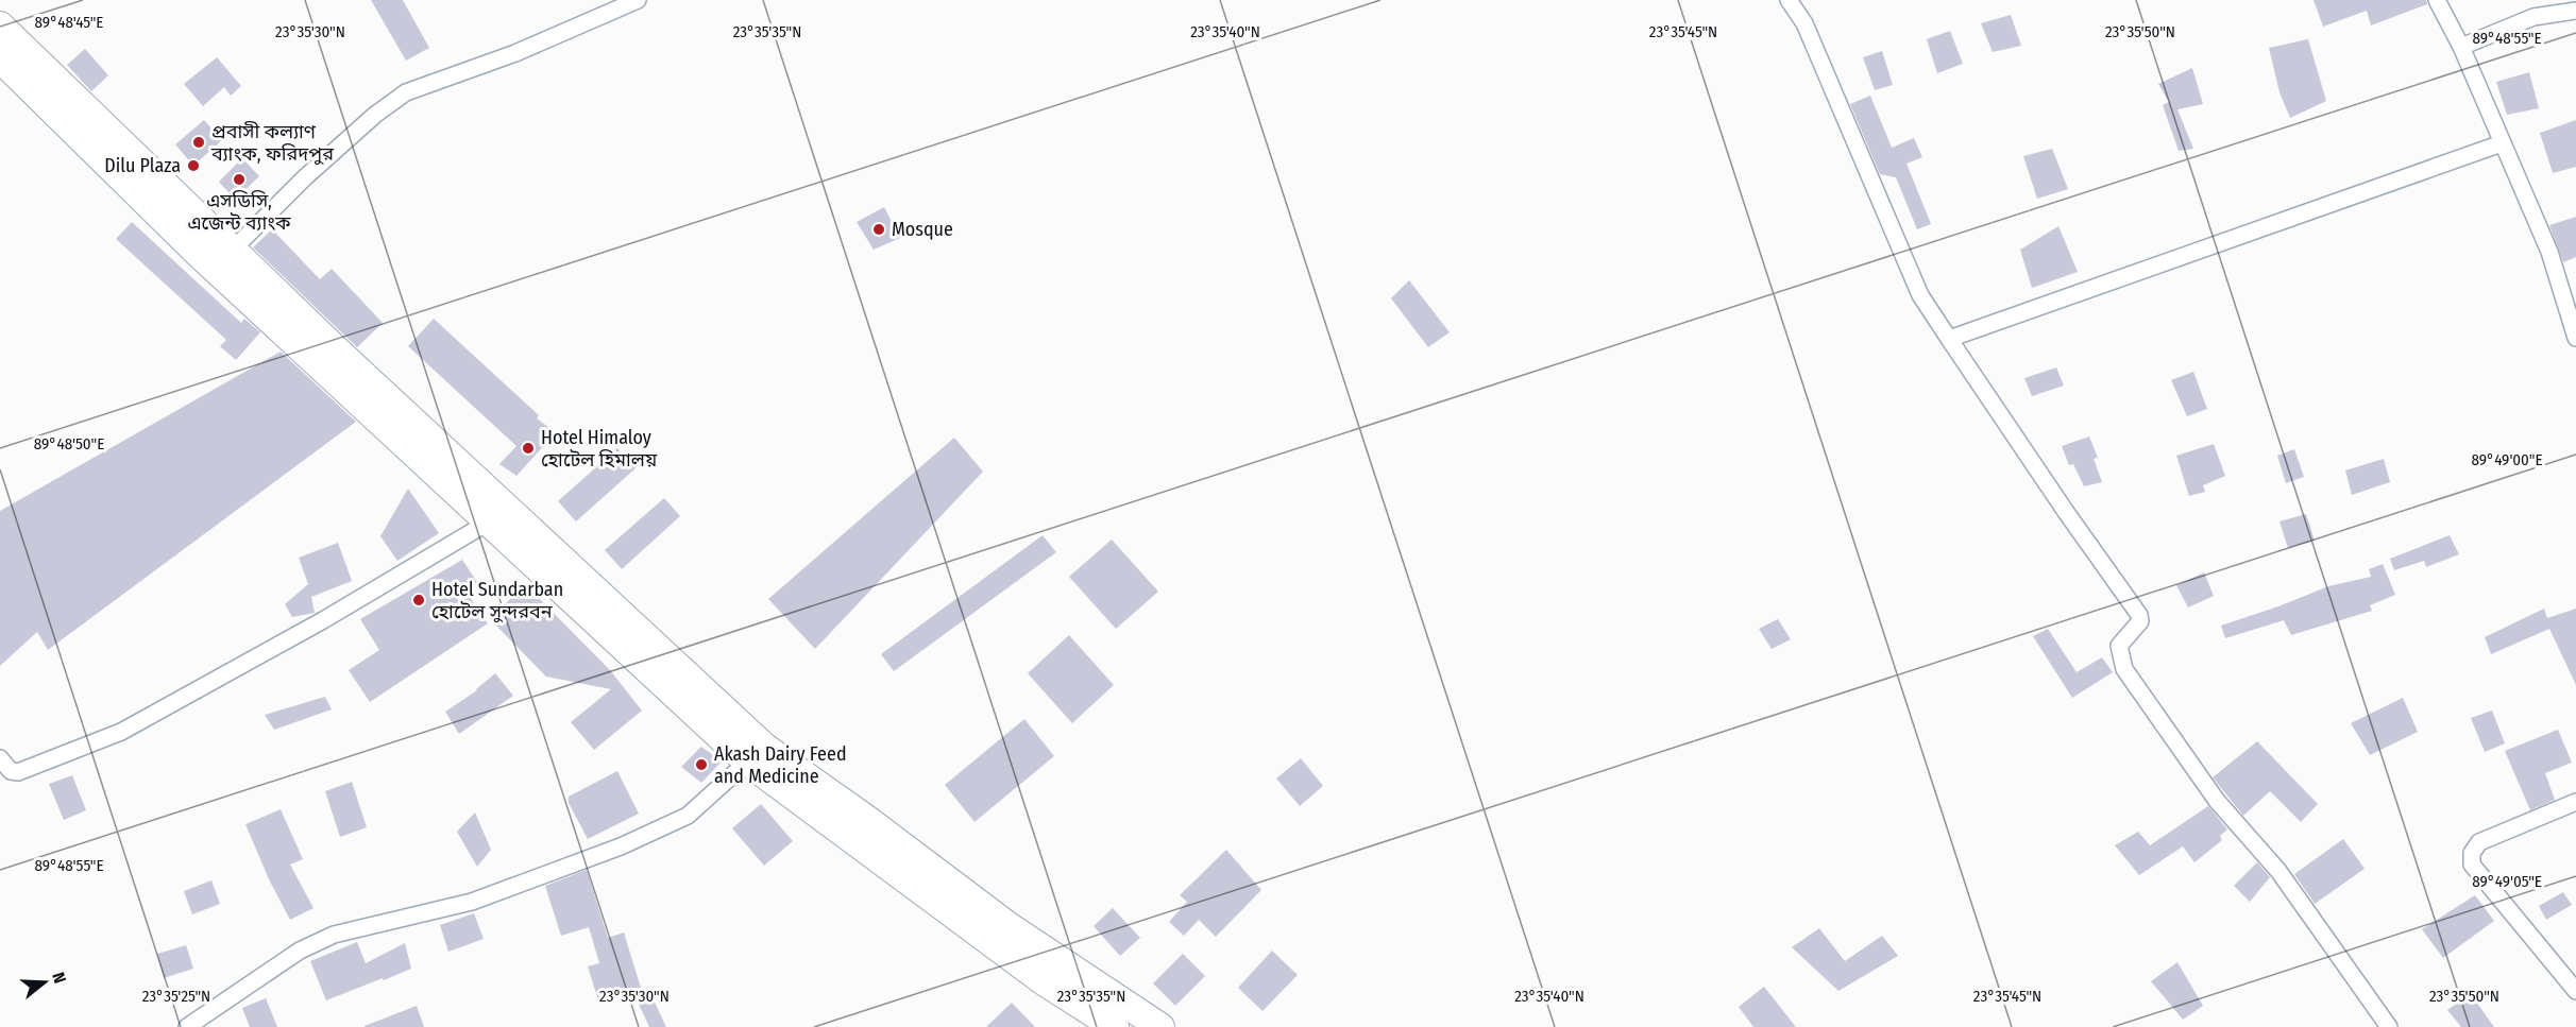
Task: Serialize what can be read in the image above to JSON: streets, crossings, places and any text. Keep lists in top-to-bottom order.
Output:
{
  "places": [
    "প্রবাসী কল্যাণ ব্যাংক, ফরিদপুর",
    "Dilu Plaza",
    "এসডিসি, এজেন্ট ব্যাংক",
    "Mosque",
    "Hotel Himaloy হোটেল হিমালয়",
    "Hotel Sundarban হোটেল সুন্দরবন",
    "Akash Dairy Feed and Medicine"
  ],
  "north": "right",
  "coordinates": [
    "89°48'45\"E",
    "23°35'30\"N",
    "23°35'35\"N",
    "23°35'40\"N",
    "23°35'45\"N",
    "23°35'50\"N",
    "89°48'55\"E",
    "89°48'50\"E",
    "89°49'00\"E",
    "89°49'05\"E",
    "23°35'25\"N"
  ]
}
